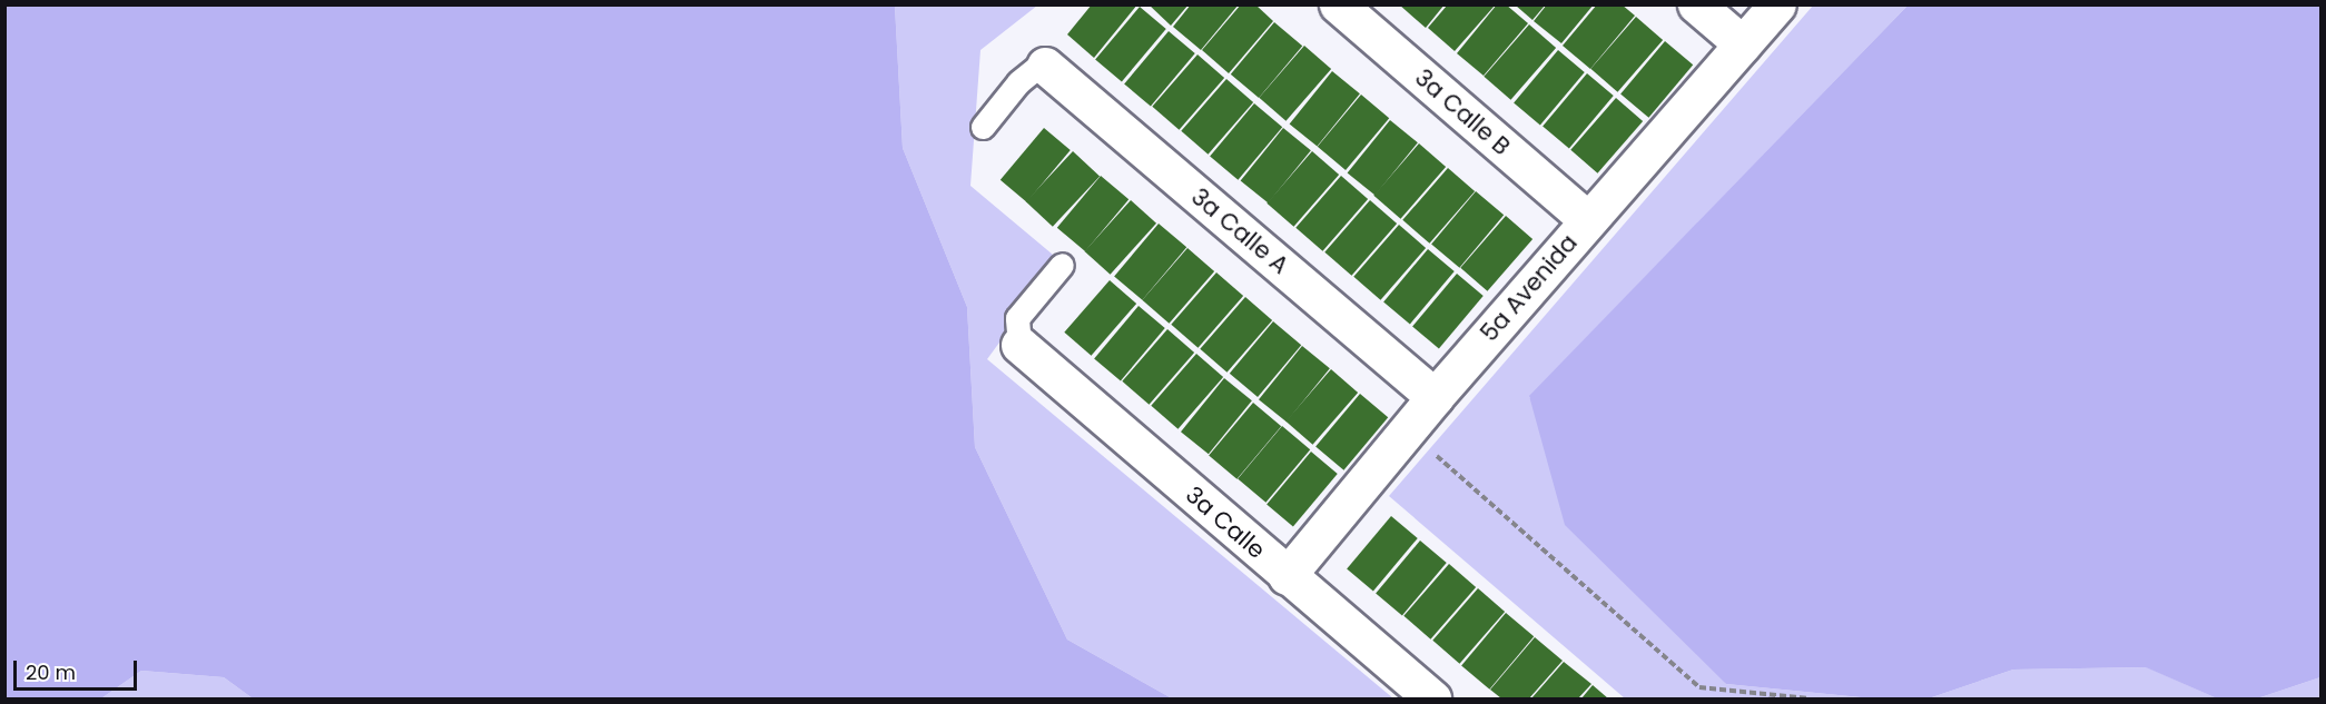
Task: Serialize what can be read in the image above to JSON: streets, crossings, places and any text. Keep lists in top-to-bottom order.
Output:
{
  "streets": {
    "street": [
      "3a Calle B",
      "3a Calle A",
      "5a Avenida",
      "3a Calle"
    ]
  },
  "crossings": [
    ["3a Calle B", "5a Avenida"],
    ["3a Calle A", "5a Avenida"],
    ["5a Avenida", "3a Calle"]
  ],
  "scale_bar": "20 m"
}
